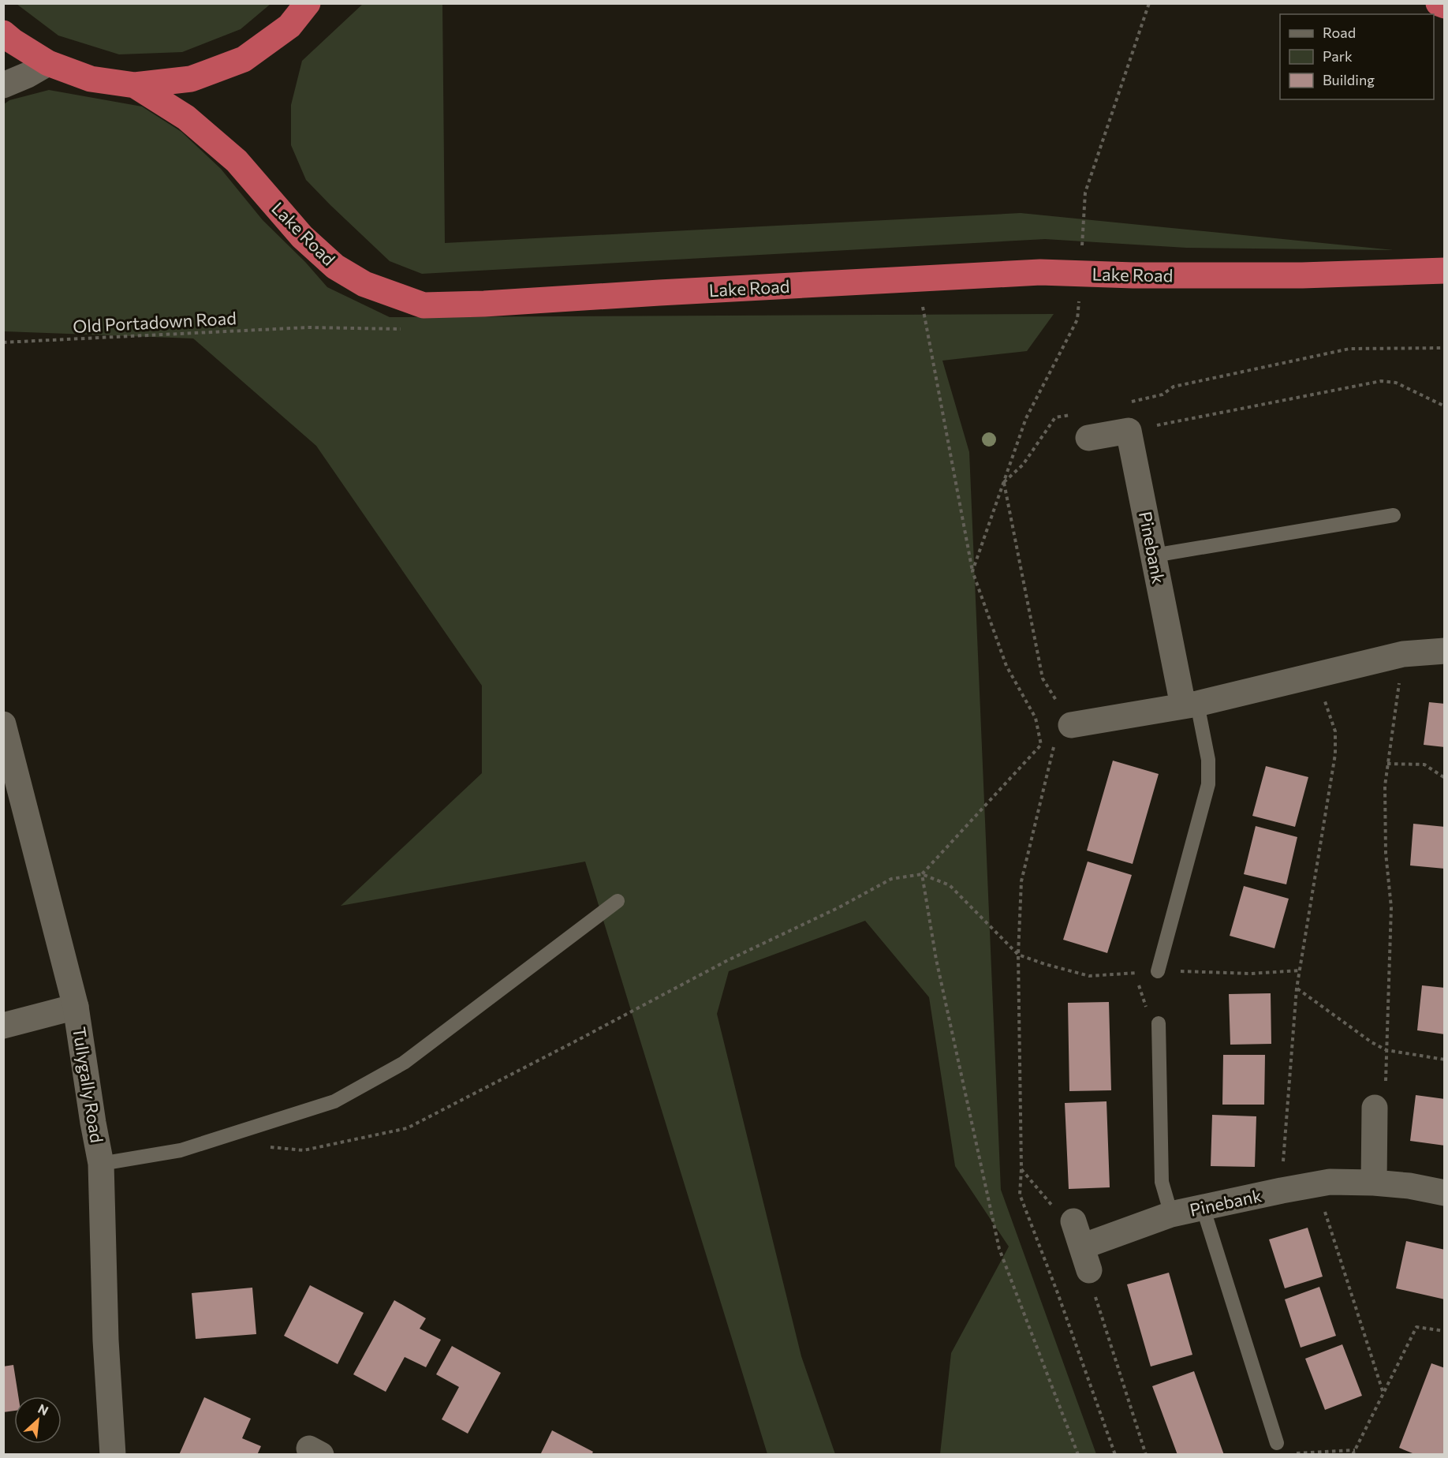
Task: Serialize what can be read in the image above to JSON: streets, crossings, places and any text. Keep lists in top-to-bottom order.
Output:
{
  "streets": {
    "highway": ["Lake Road"],
    "street": ["Pinebank", "Tullygally Road"],
    "path": ["Old Portadown Road"]
  },
  "crossings": [
    ["Lake Road", "Old Portadown Road"]
  ],
  "legend": ["Road", "Park", "Building"],
  "north": "top right"
}
